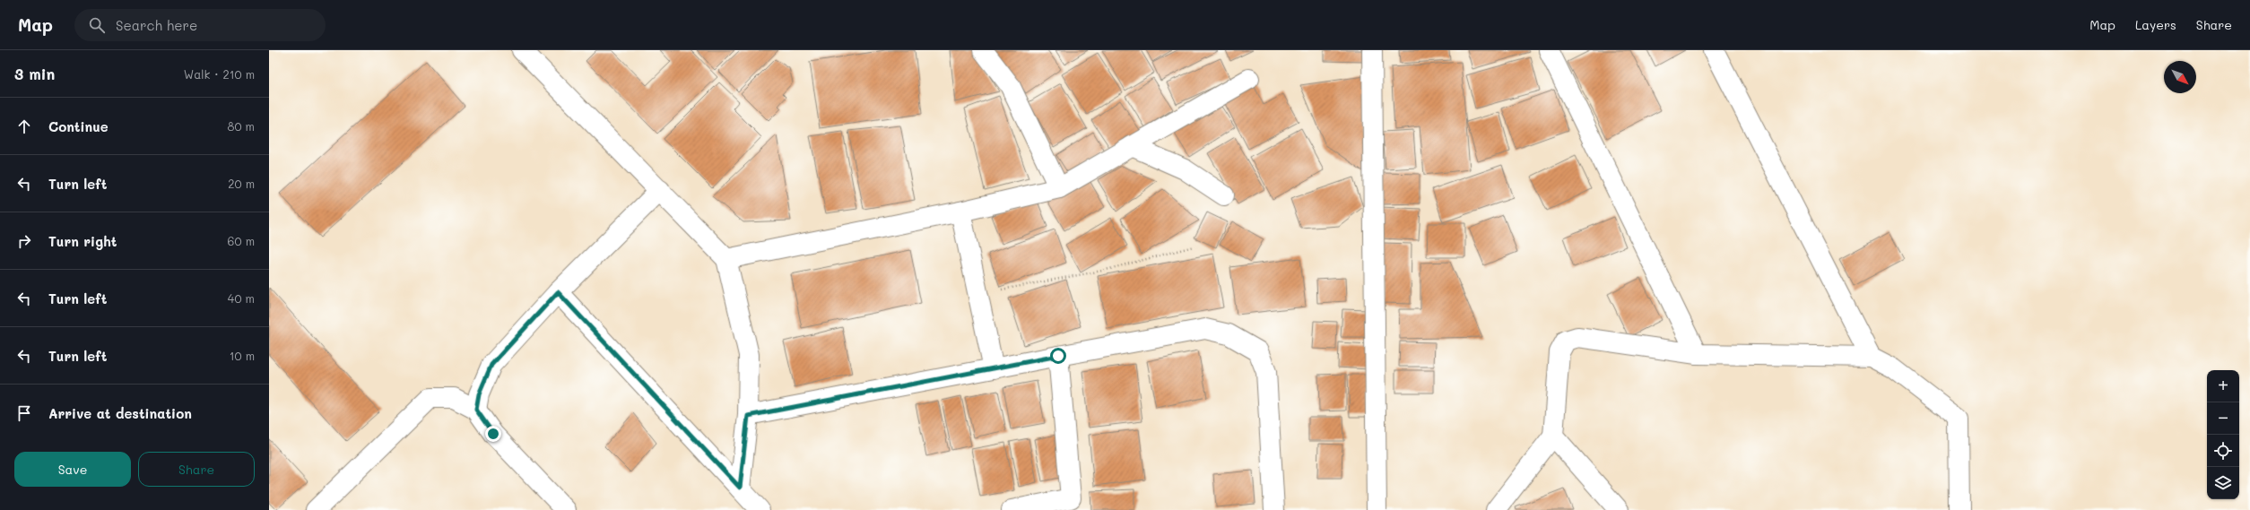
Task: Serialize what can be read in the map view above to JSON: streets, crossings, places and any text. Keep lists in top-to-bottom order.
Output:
{
  "north": "bottom right",
  "page": {
    "header": "Map",
    "search": "Search here",
    "nav": ["Map", "Layers", "Share"],
    "heading": ["3 min", "Walk · 210 m"],
    "list": [
      ["Continue", "80 m"],
      ["Turn left", "20 m"],
      ["Turn right", "60 m"],
      ["Turn left", "40 m"],
      ["Turn left", "10 m"],
      "Arrive at destination"
    ],
    "map_buttons": ["+", "−"],
    "buttons": ["Save", "Share"]
  }
}
